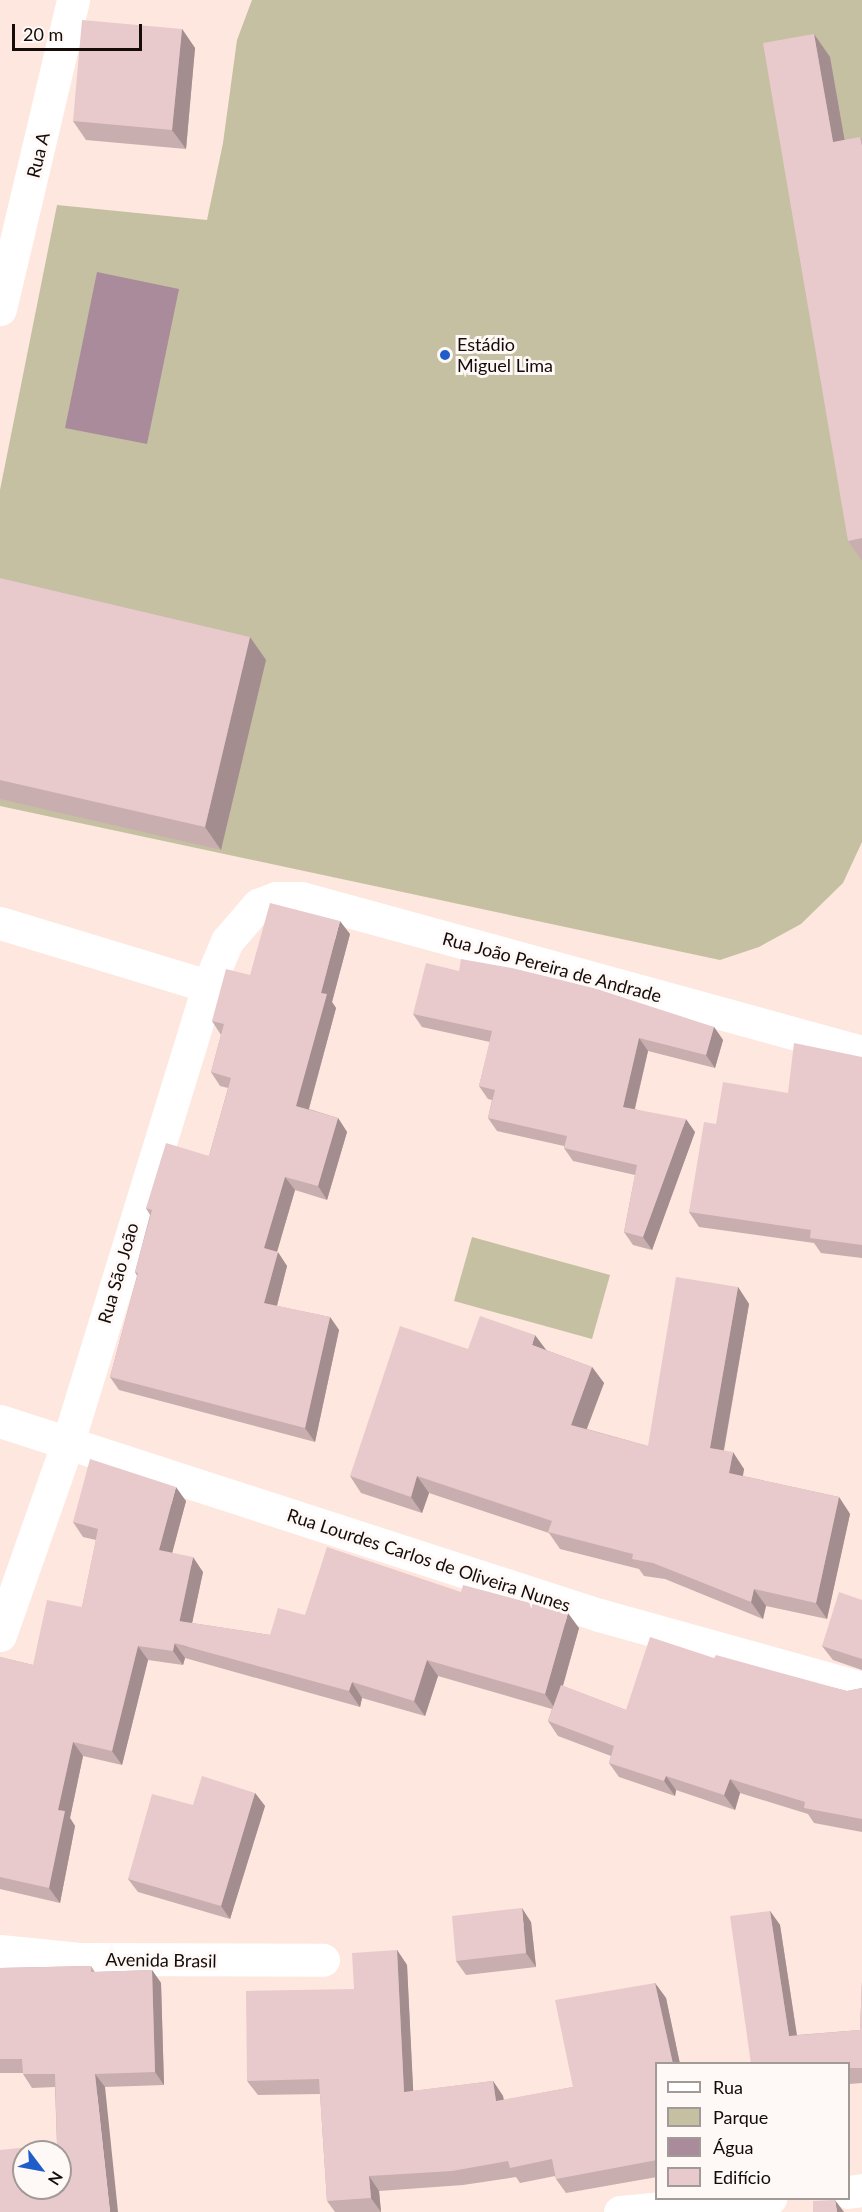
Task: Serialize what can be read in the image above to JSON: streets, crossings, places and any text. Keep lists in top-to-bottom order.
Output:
{
  "streets": {
    "street": [
      "Rua A",
      "Rua João Pereira de Andrade",
      "Rua São João",
      "Rua Lourdes Carlos de Oliveira Nunes",
      "Avenida Brasil"
    ]
  },
  "crossings": [
    ["Rua João Pereira de Andrade", "Rua São João"],
    ["Rua São João", "Rua Lourdes Carlos de Oliveira Nunes"]
  ],
  "places": ["Estádio Miguel Lima"],
  "legend": [
    "Rua",
    "Parque",
    "Água",
    "Edifício"
  ],
  "scale_bar": "20 m",
  "north": "bottom right"
}
